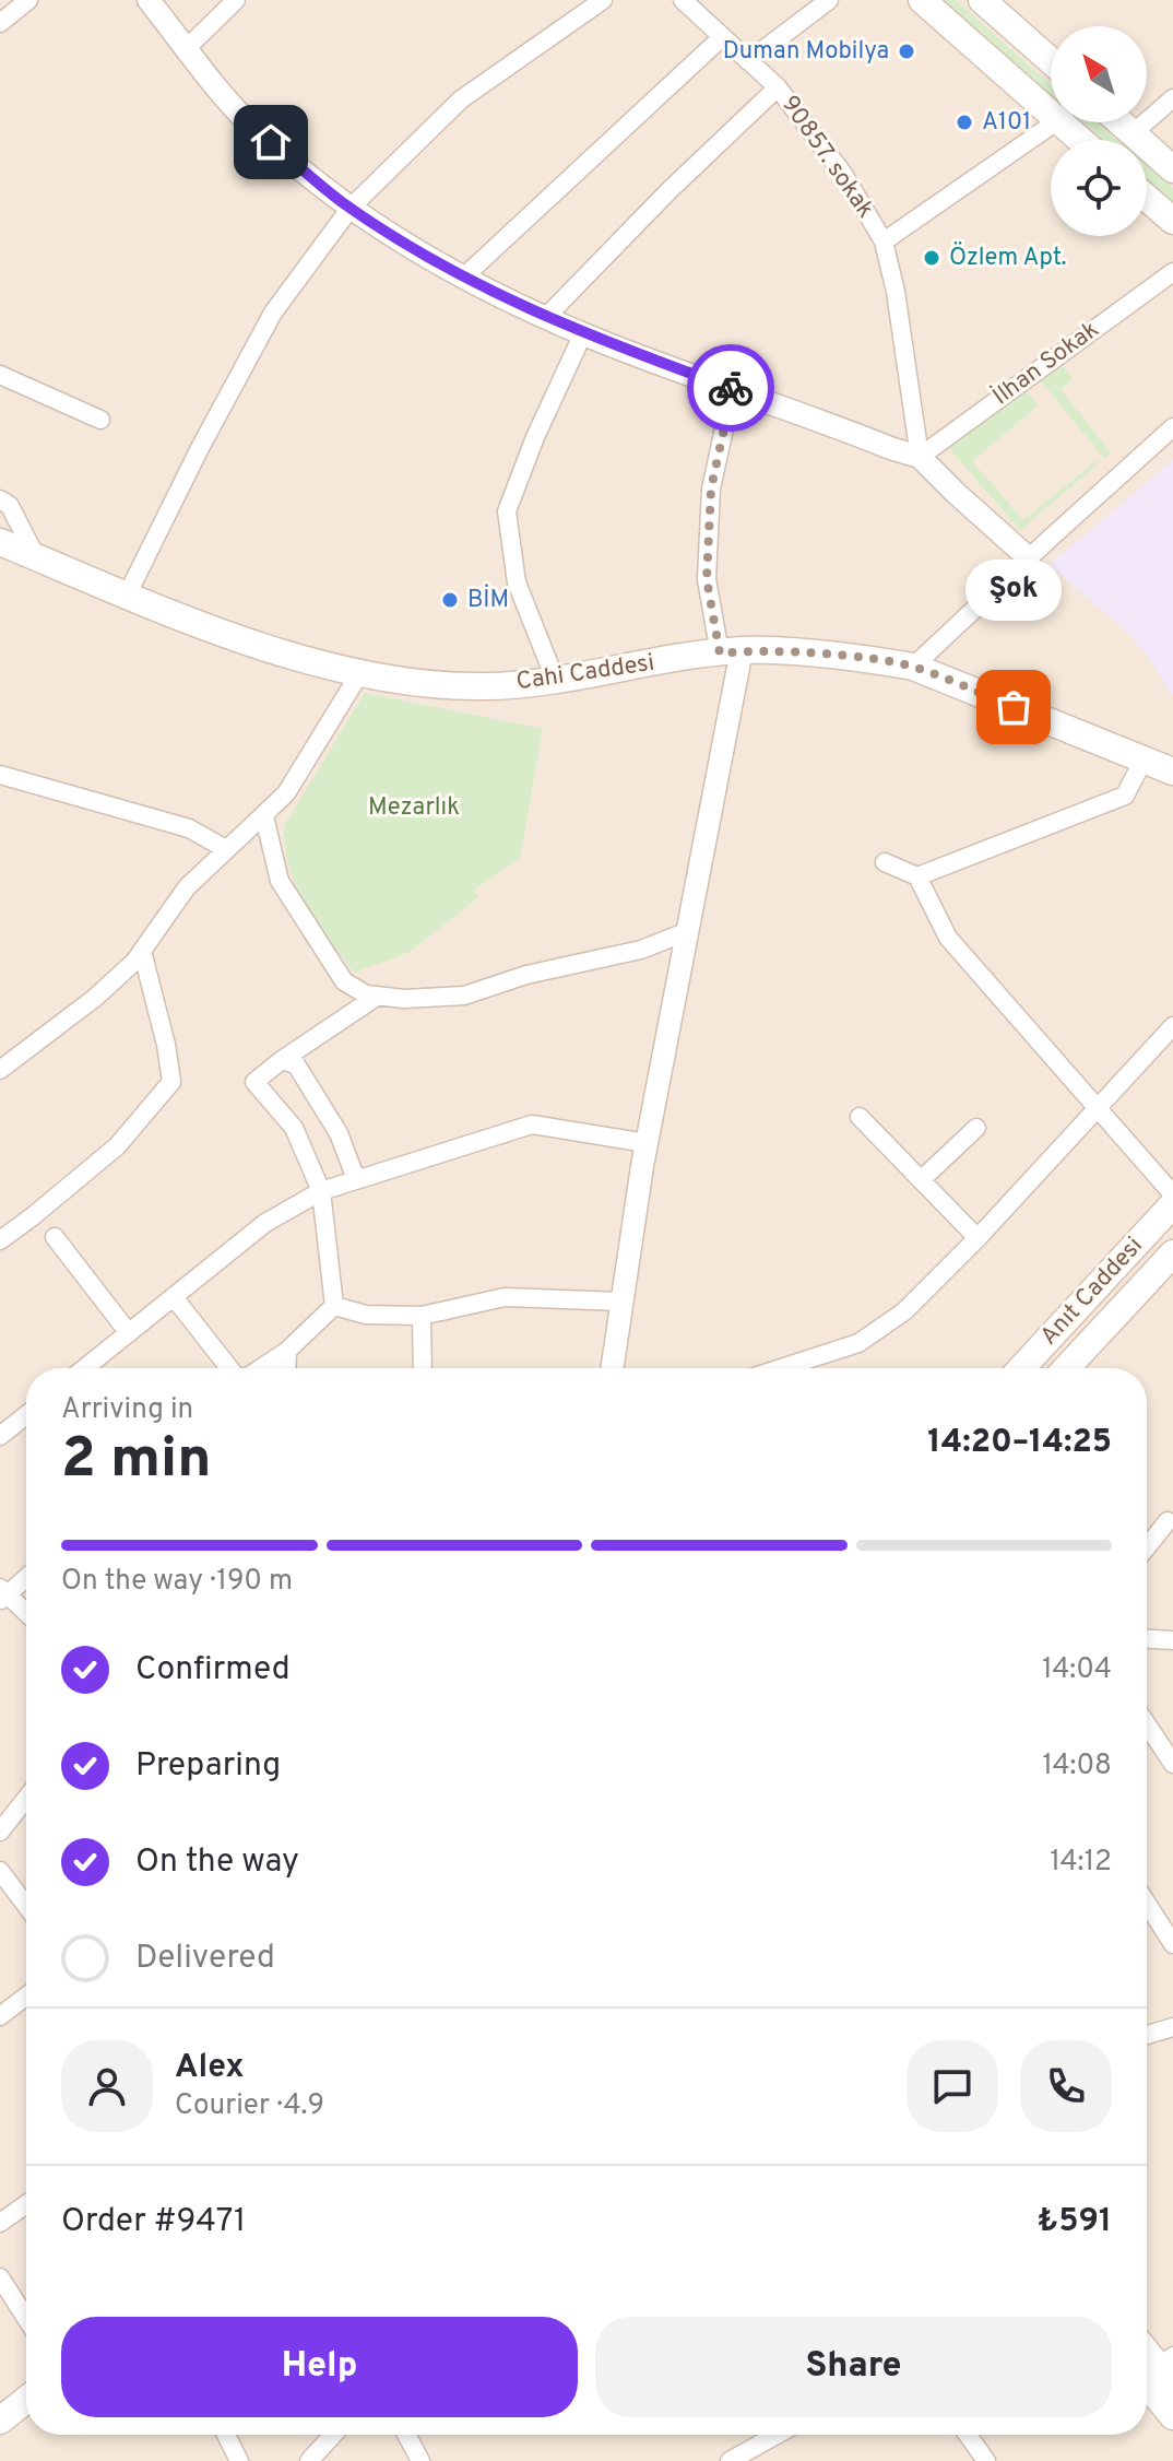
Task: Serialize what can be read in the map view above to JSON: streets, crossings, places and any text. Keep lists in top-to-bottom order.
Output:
{
  "streets": {
    "main road": ["Cahi Caddesi", "Anıt Caddesi"],
    "street": ["90857. sokak", "İlhan Sokak"]
  },
  "crossings": [
    ["90857. sokak", "İlhan Sokak"]
  ],
  "parks": ["Mezarlık"],
  "places": [
    "Duman Mobilya",
    "A101",
    "Özlem Apt.",
    "BİM",
    "Şok"
  ],
  "north": "top left",
  "page": {
    "bubble": "Şok",
    "heading": ["2 min", "Arriving in", "14:20–14:25"],
    "panel": [
      "Alex",
      "Courier · 4.9",
      "Order #9471",
      "₺591"
    ],
    "bar": "On the way · 190 m",
    "list": [
      ["Confirmed", "14:04"],
      ["Preparing", "14:08"],
      ["On the way", "14:12"],
      "Delivered"
    ],
    "buttons": ["Help", "Share"]
  }
}
